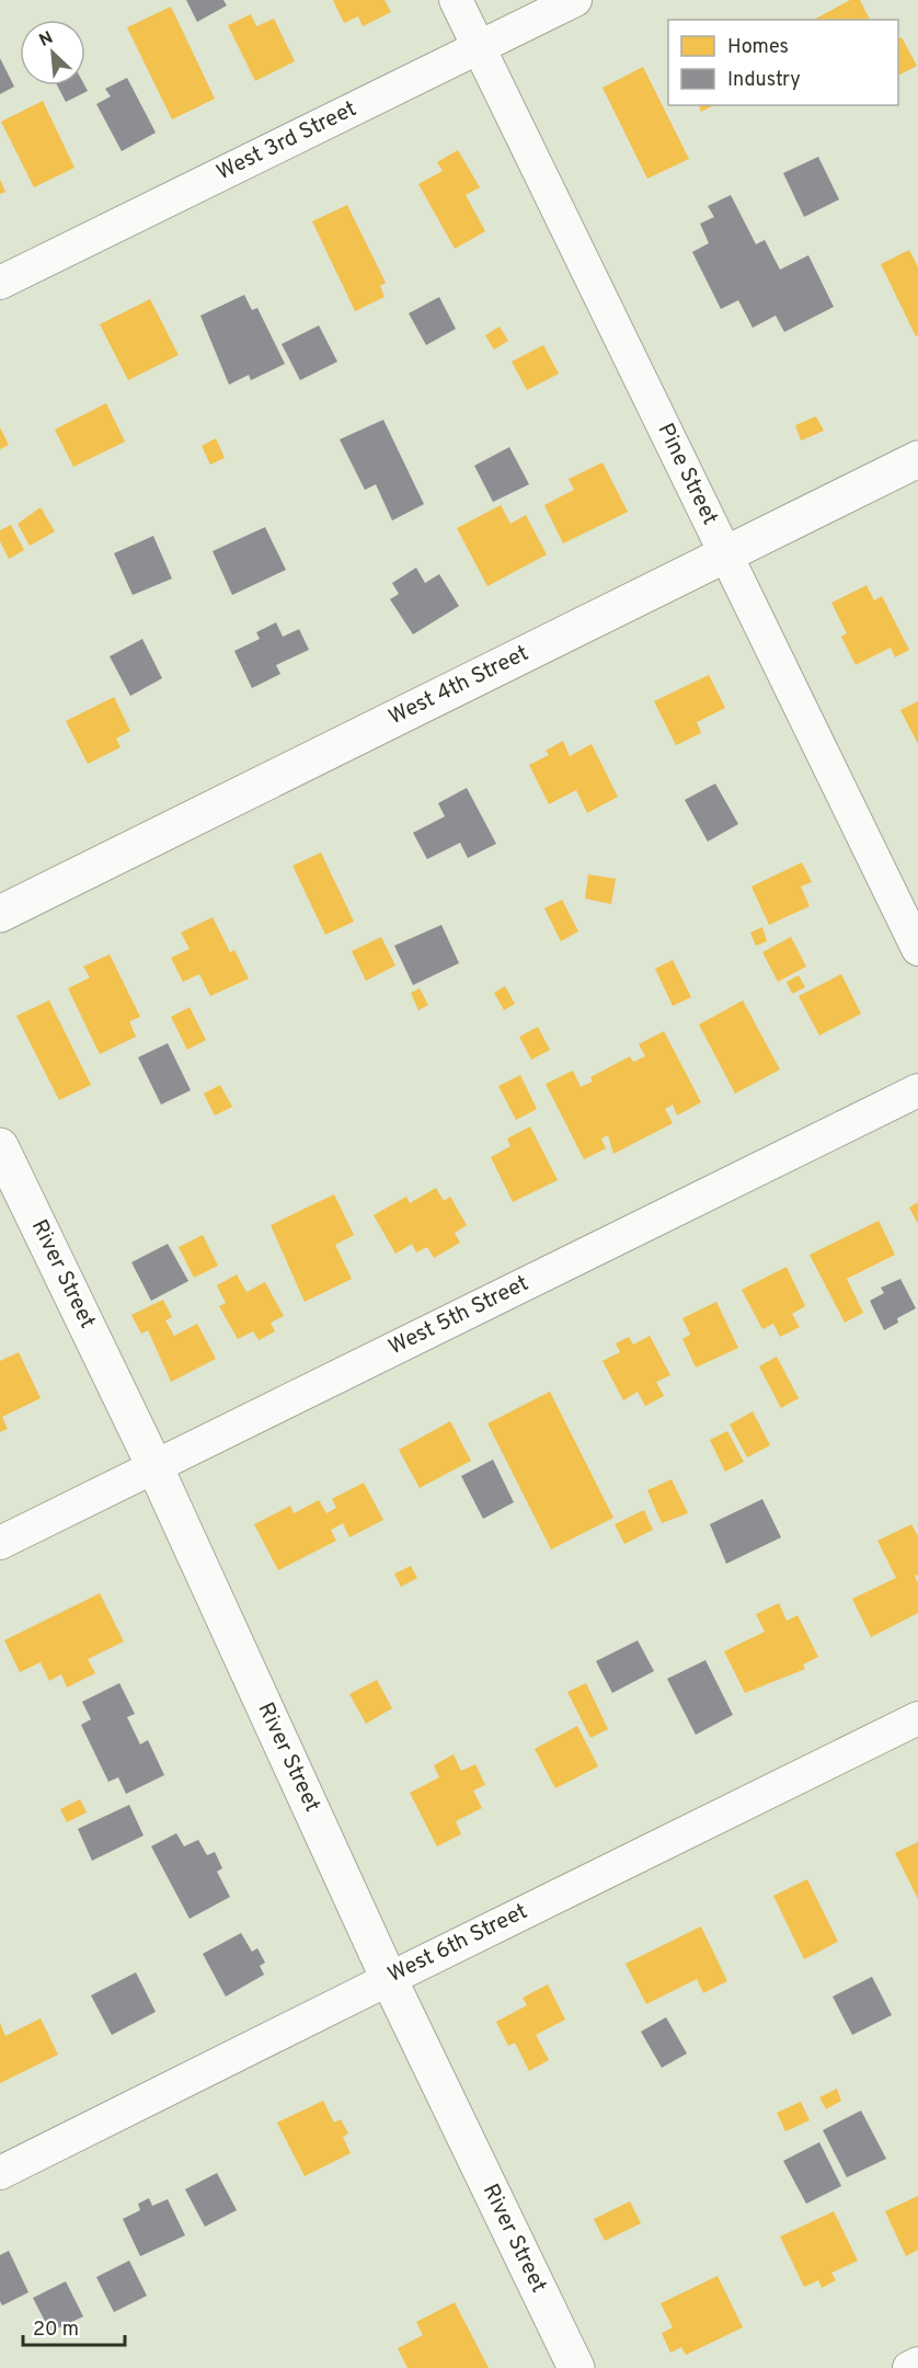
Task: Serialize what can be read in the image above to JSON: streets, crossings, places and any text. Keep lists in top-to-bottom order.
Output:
{
  "streets": {
    "street": [
      "West 3rd Street",
      "Pine Street",
      "West 4th Street",
      "River Street",
      "West 5th Street",
      "West 6th Street"
    ]
  },
  "crossings": [
    ["West 3rd Street", "Pine Street"],
    ["Pine Street", "West 4th Street"],
    ["River Street", "West 5th Street"],
    ["River Street", "West 6th Street"]
  ],
  "legend": ["Homes", "Industry"],
  "scale_bar": "20 m",
  "north": "top left"
}
